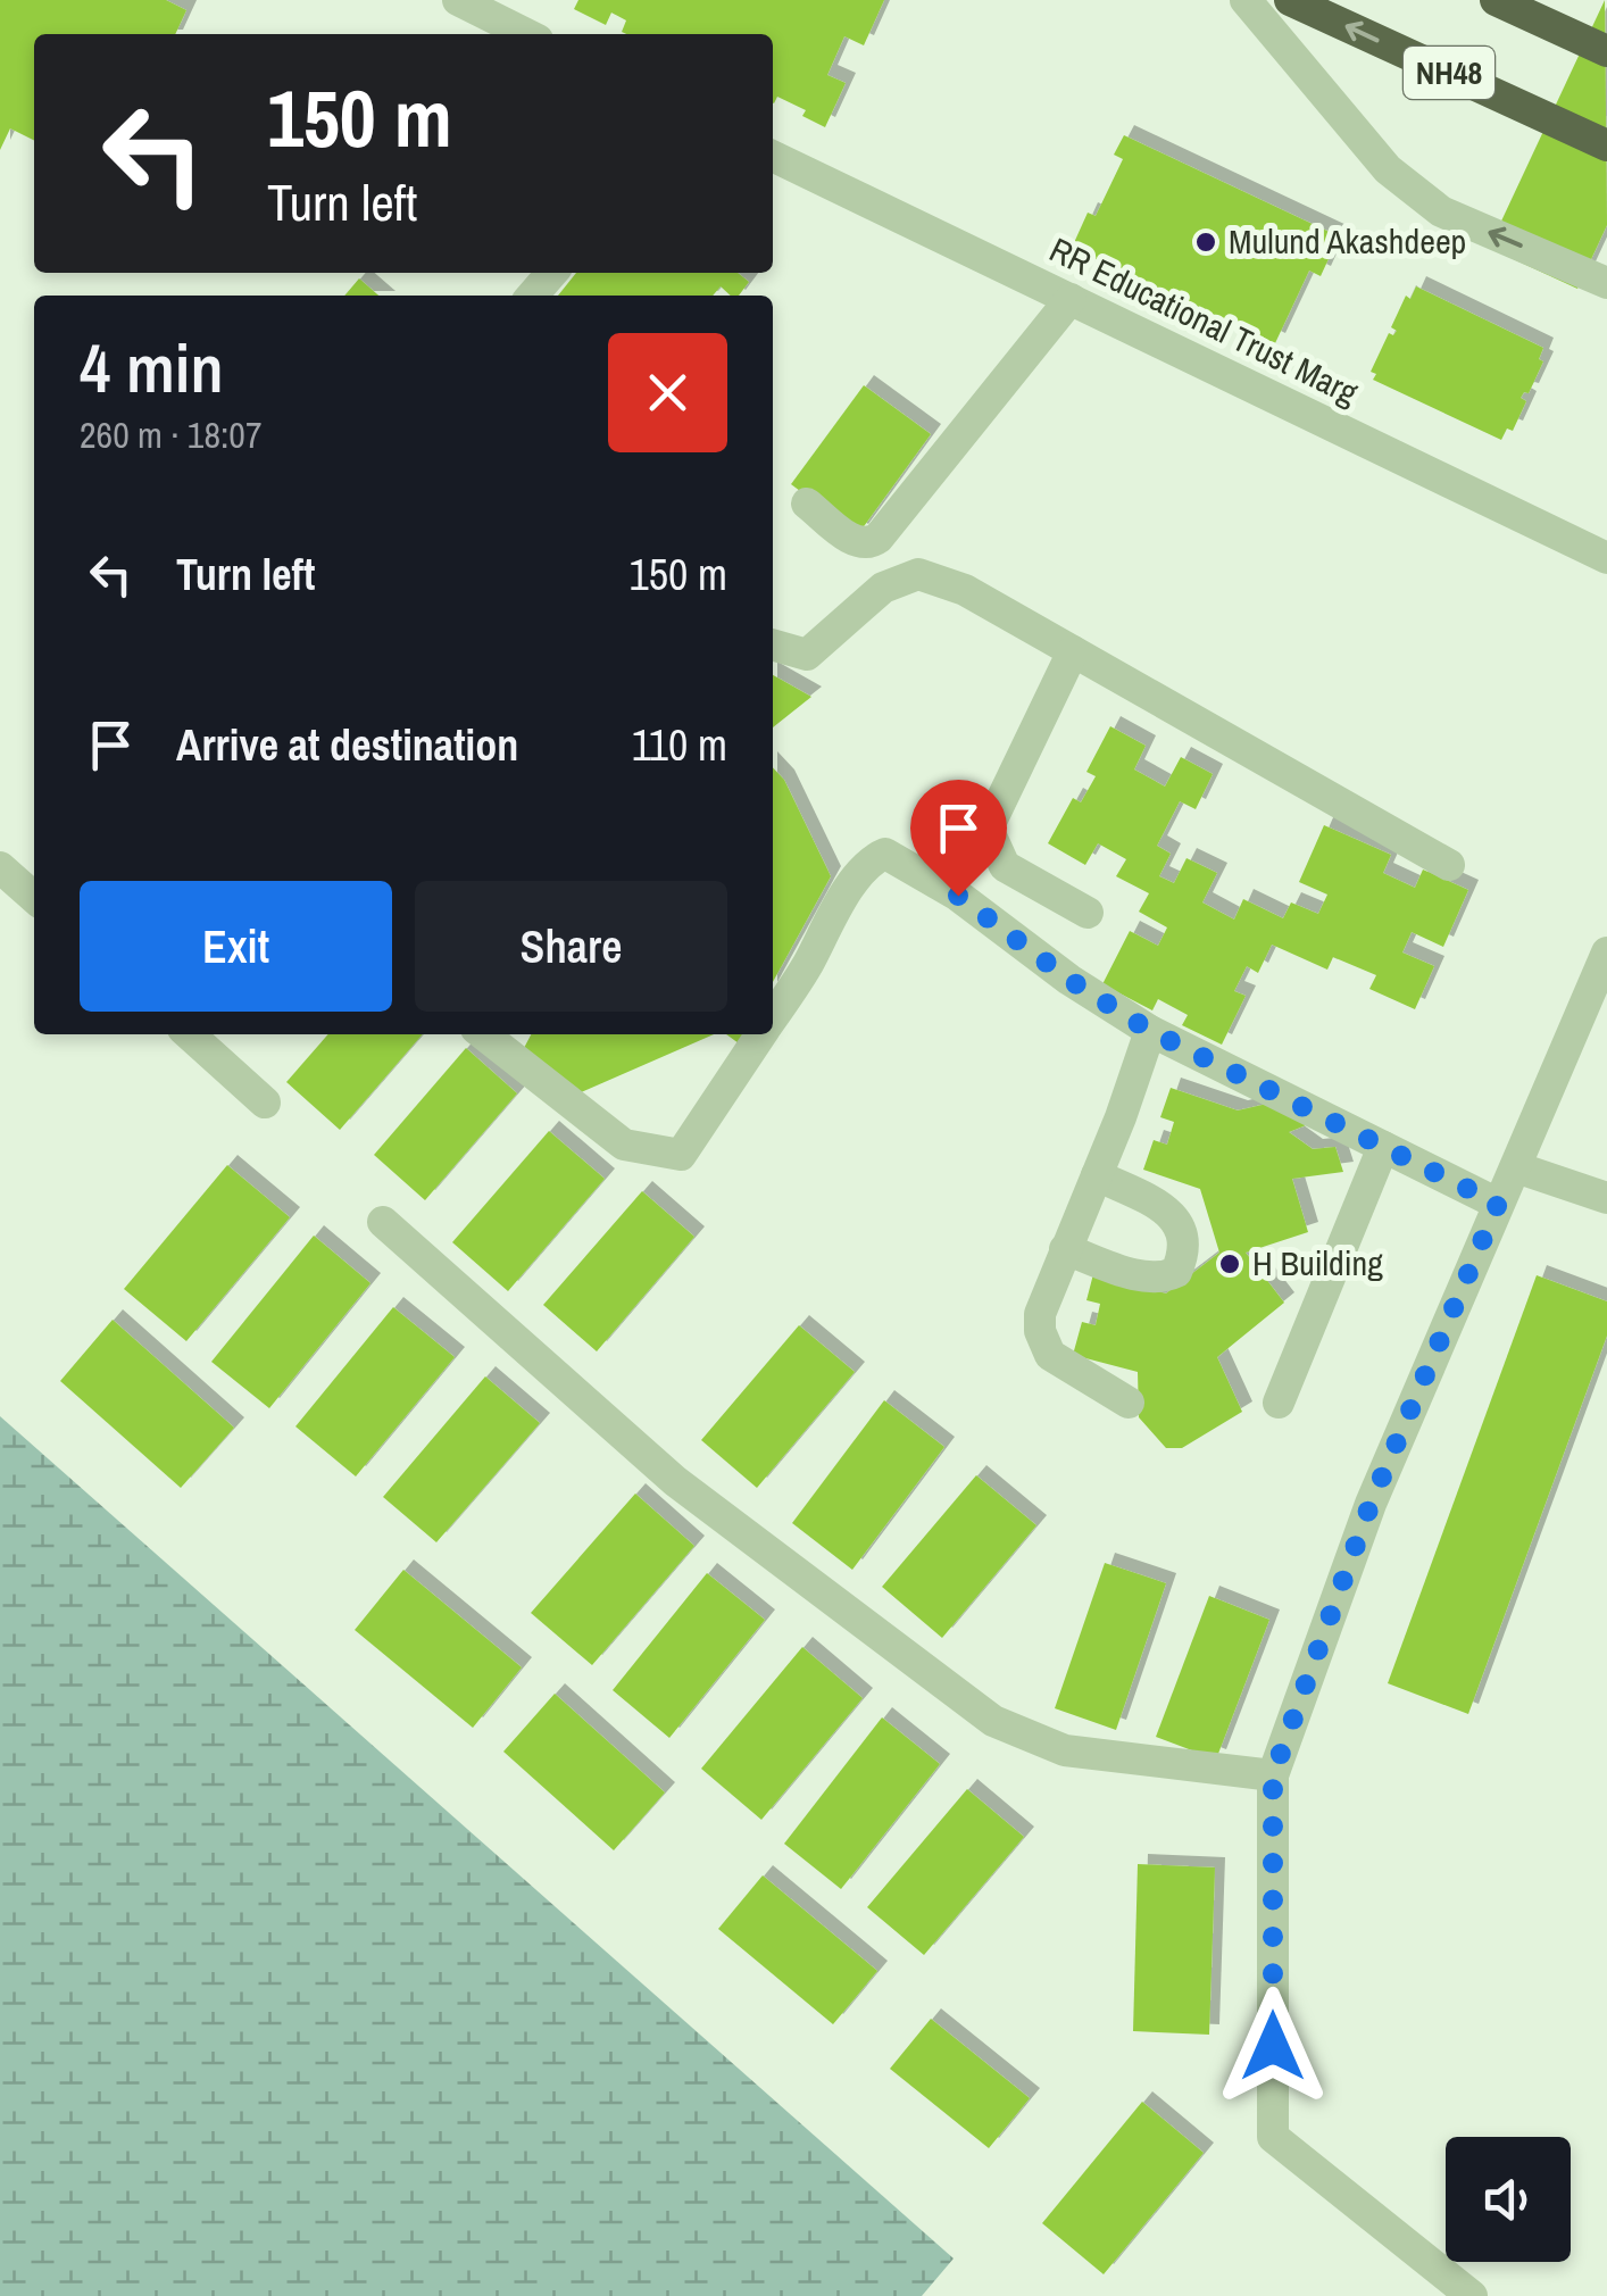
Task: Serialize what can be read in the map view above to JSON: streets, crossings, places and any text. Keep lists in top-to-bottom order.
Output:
{
  "streets": {
    "highway": ["NH48"],
    "street": ["RR Educational Trust Marg"]
  },
  "places": ["Mulund Akashdeep", "H Building"],
  "page": {
    "turn": ["150 m", "Turn left"],
    "heading": ["4 min", "260 m · 18:07"],
    "list": [
      {
        "name": "Turn left",
        "value": "150 m"
      },
      {
        "name": "Arrive at destination",
        "value": "110 m"
      }
    ],
    "buttons": ["Exit", "Share"]
  }
}
